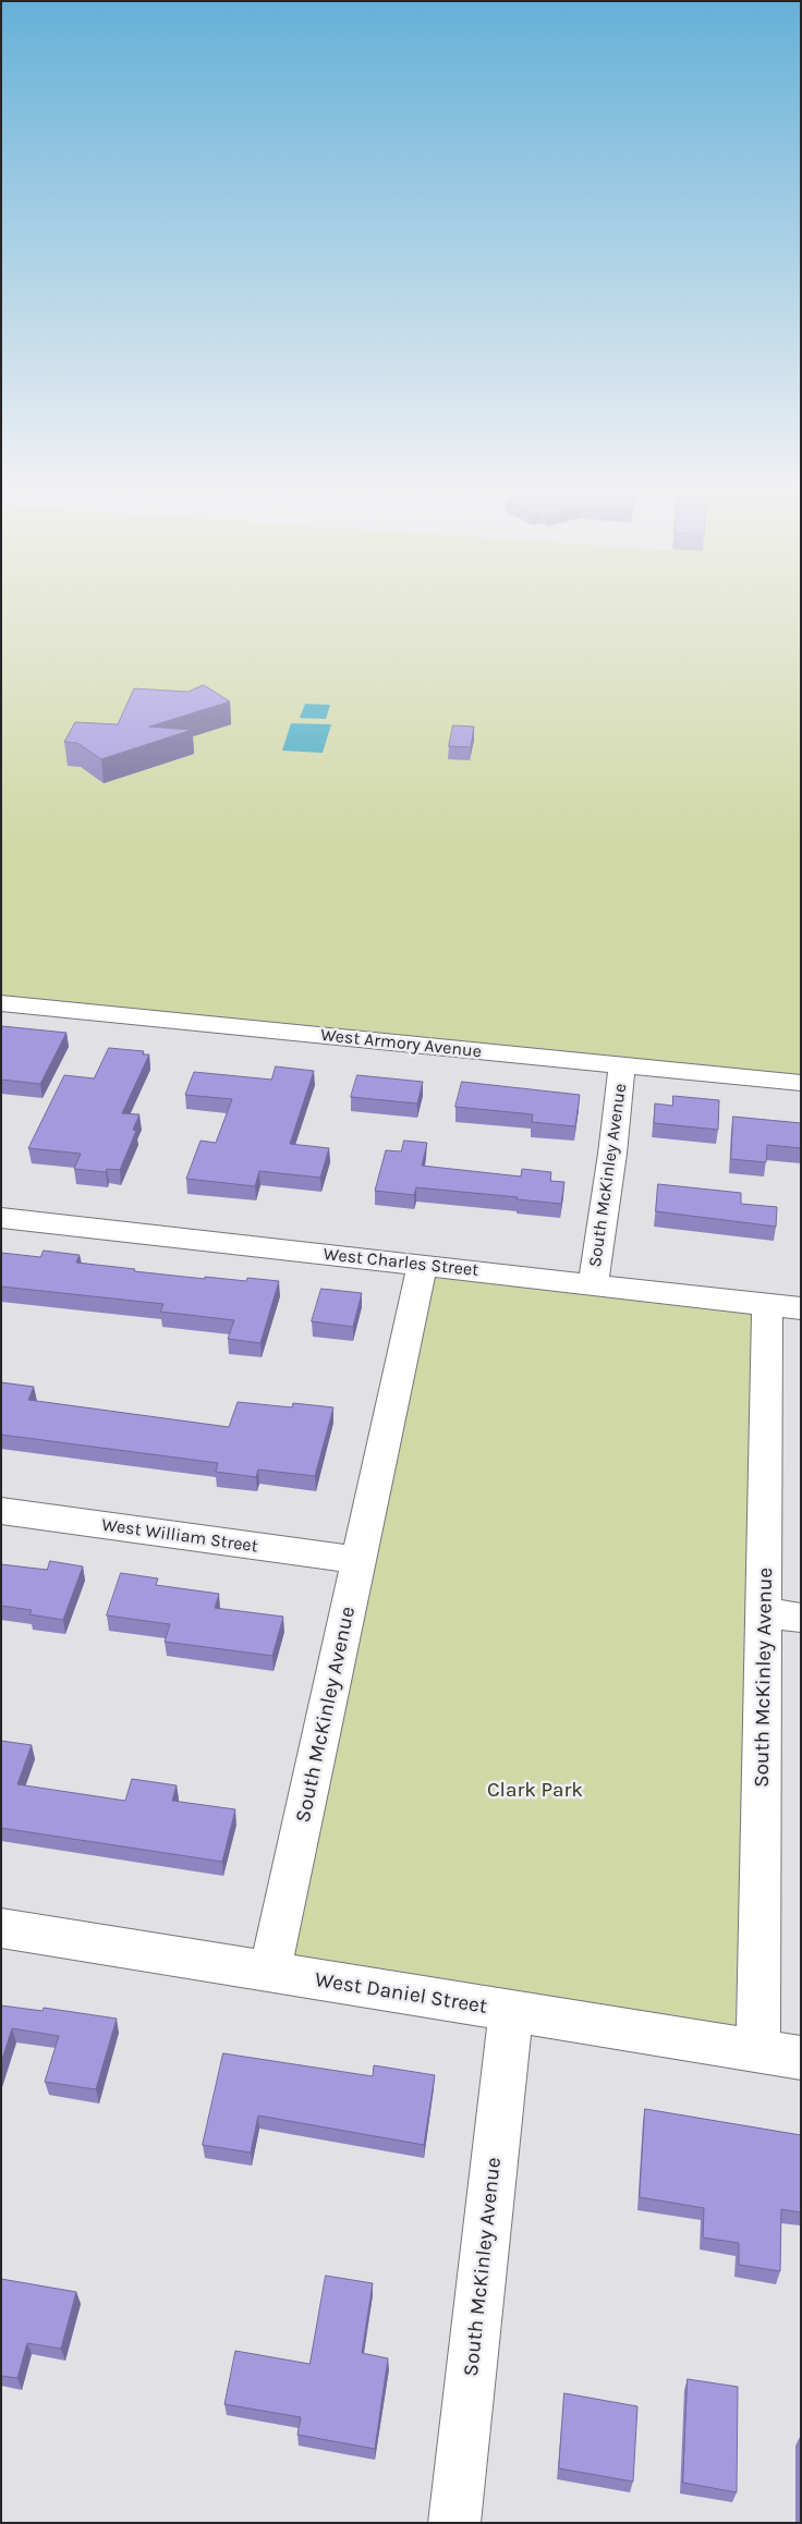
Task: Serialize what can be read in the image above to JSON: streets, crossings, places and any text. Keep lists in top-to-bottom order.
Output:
{
  "streets": {
    "street": [
      "West Armory Avenue",
      "South McKinley Avenue",
      "West Charles Street",
      "West William Street",
      "West Daniel Street"
    ]
  },
  "crossings": [
    ["West Armory Avenue", "South McKinley Avenue"],
    ["South McKinley Avenue", "West Charles Street"],
    ["South McKinley Avenue", "West William Street"],
    ["South McKinley Avenue", "West Daniel Street"]
  ],
  "parks": ["Clark Park"]
}
